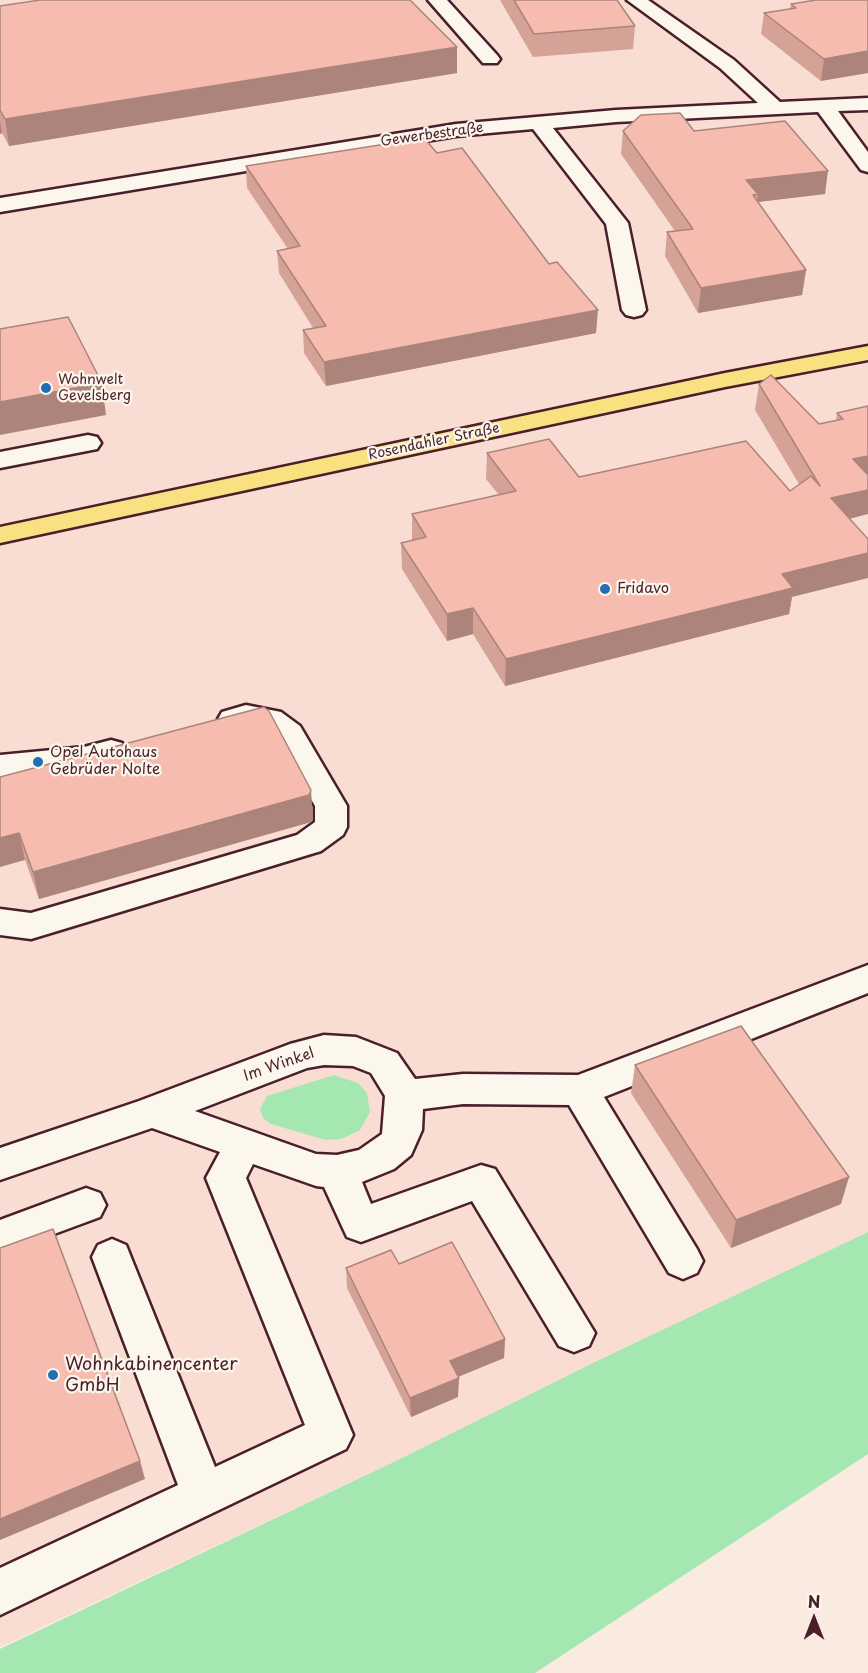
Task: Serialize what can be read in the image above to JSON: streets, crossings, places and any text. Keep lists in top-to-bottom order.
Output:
{
  "streets": {
    "main road": ["Rosendahler Straße"],
    "street": ["Gewerbestraße", "Im Winkel"]
  },
  "places": [
    "Wohnwelt Gevelsberg",
    "Fridavo",
    "Opel Autohaus Gebrüder Nolte",
    "Wohnkabinencenter GmbH"
  ],
  "north": "top"
}
